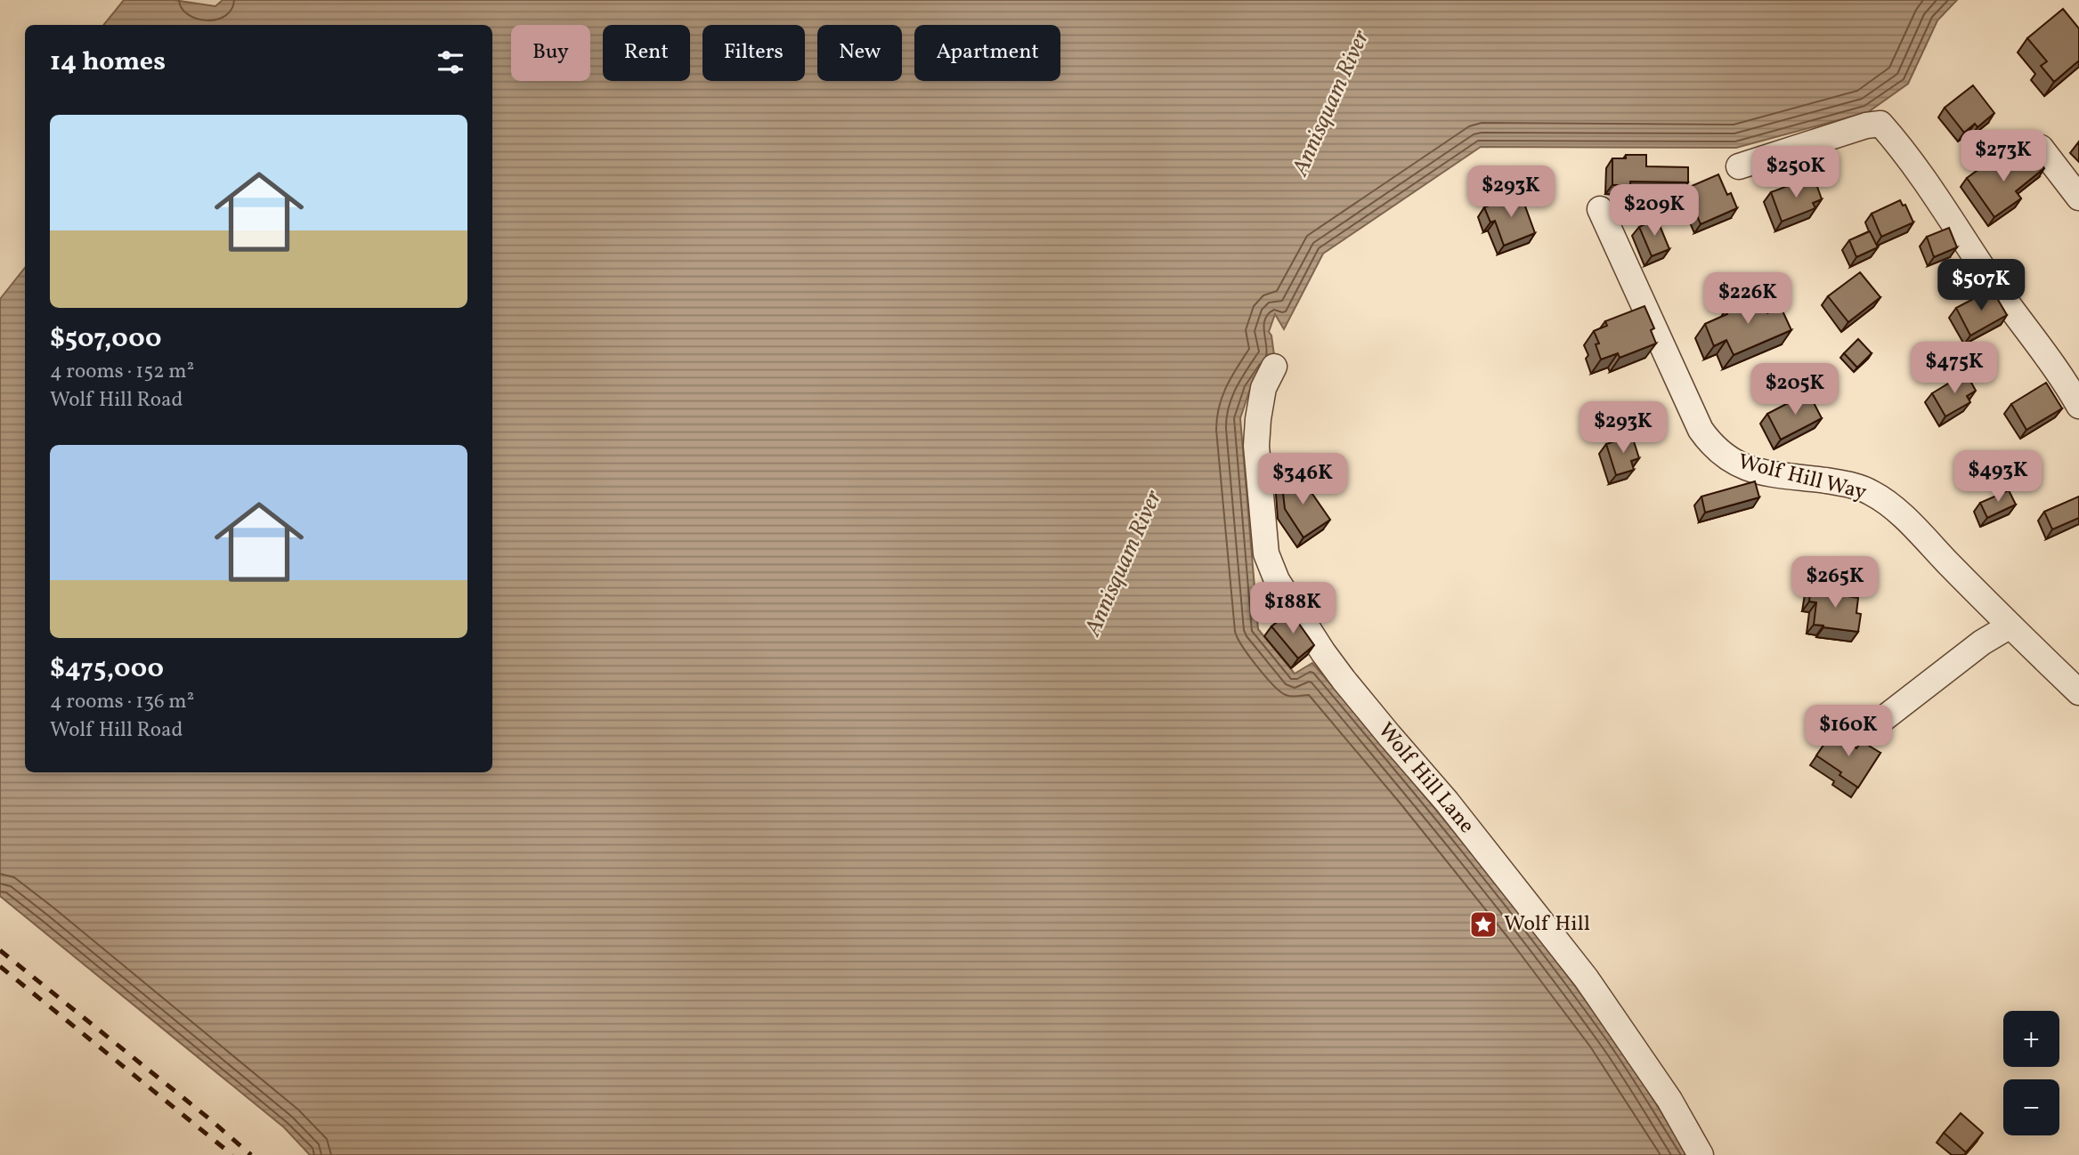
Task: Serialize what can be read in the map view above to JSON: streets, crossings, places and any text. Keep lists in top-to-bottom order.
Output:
{
  "streets": {
    "street": ["Wolf Hill Way", "Wolf Hill Lane"]
  },
  "water": ["Annisquam River"],
  "places": {
    "place": ["Wolf Hill"]
  },
  "page": {
    "chip": [
      "Buy",
      "Rent",
      "Filters",
      "New",
      "Apartment"
    ],
    "heading": "14 homes",
    "list": [
      {
        "name": "$507,000",
        "note": "4 rooms · 152 m² · Wolf Hill Road"
      },
      {
        "name": "$475,000",
        "note": "4 rooms · 136 m² · Wolf Hill Road"
      }
    ],
    "price": [
      "$273K",
      "$250K",
      "$293K",
      "$209K",
      "$507K",
      "$226K",
      "$475K",
      "$205K",
      "$293K",
      "$493K",
      "$346K",
      "$265K",
      "$188K",
      "$160K"
    ],
    "map_buttons": ["+", "−"]
  }
}
